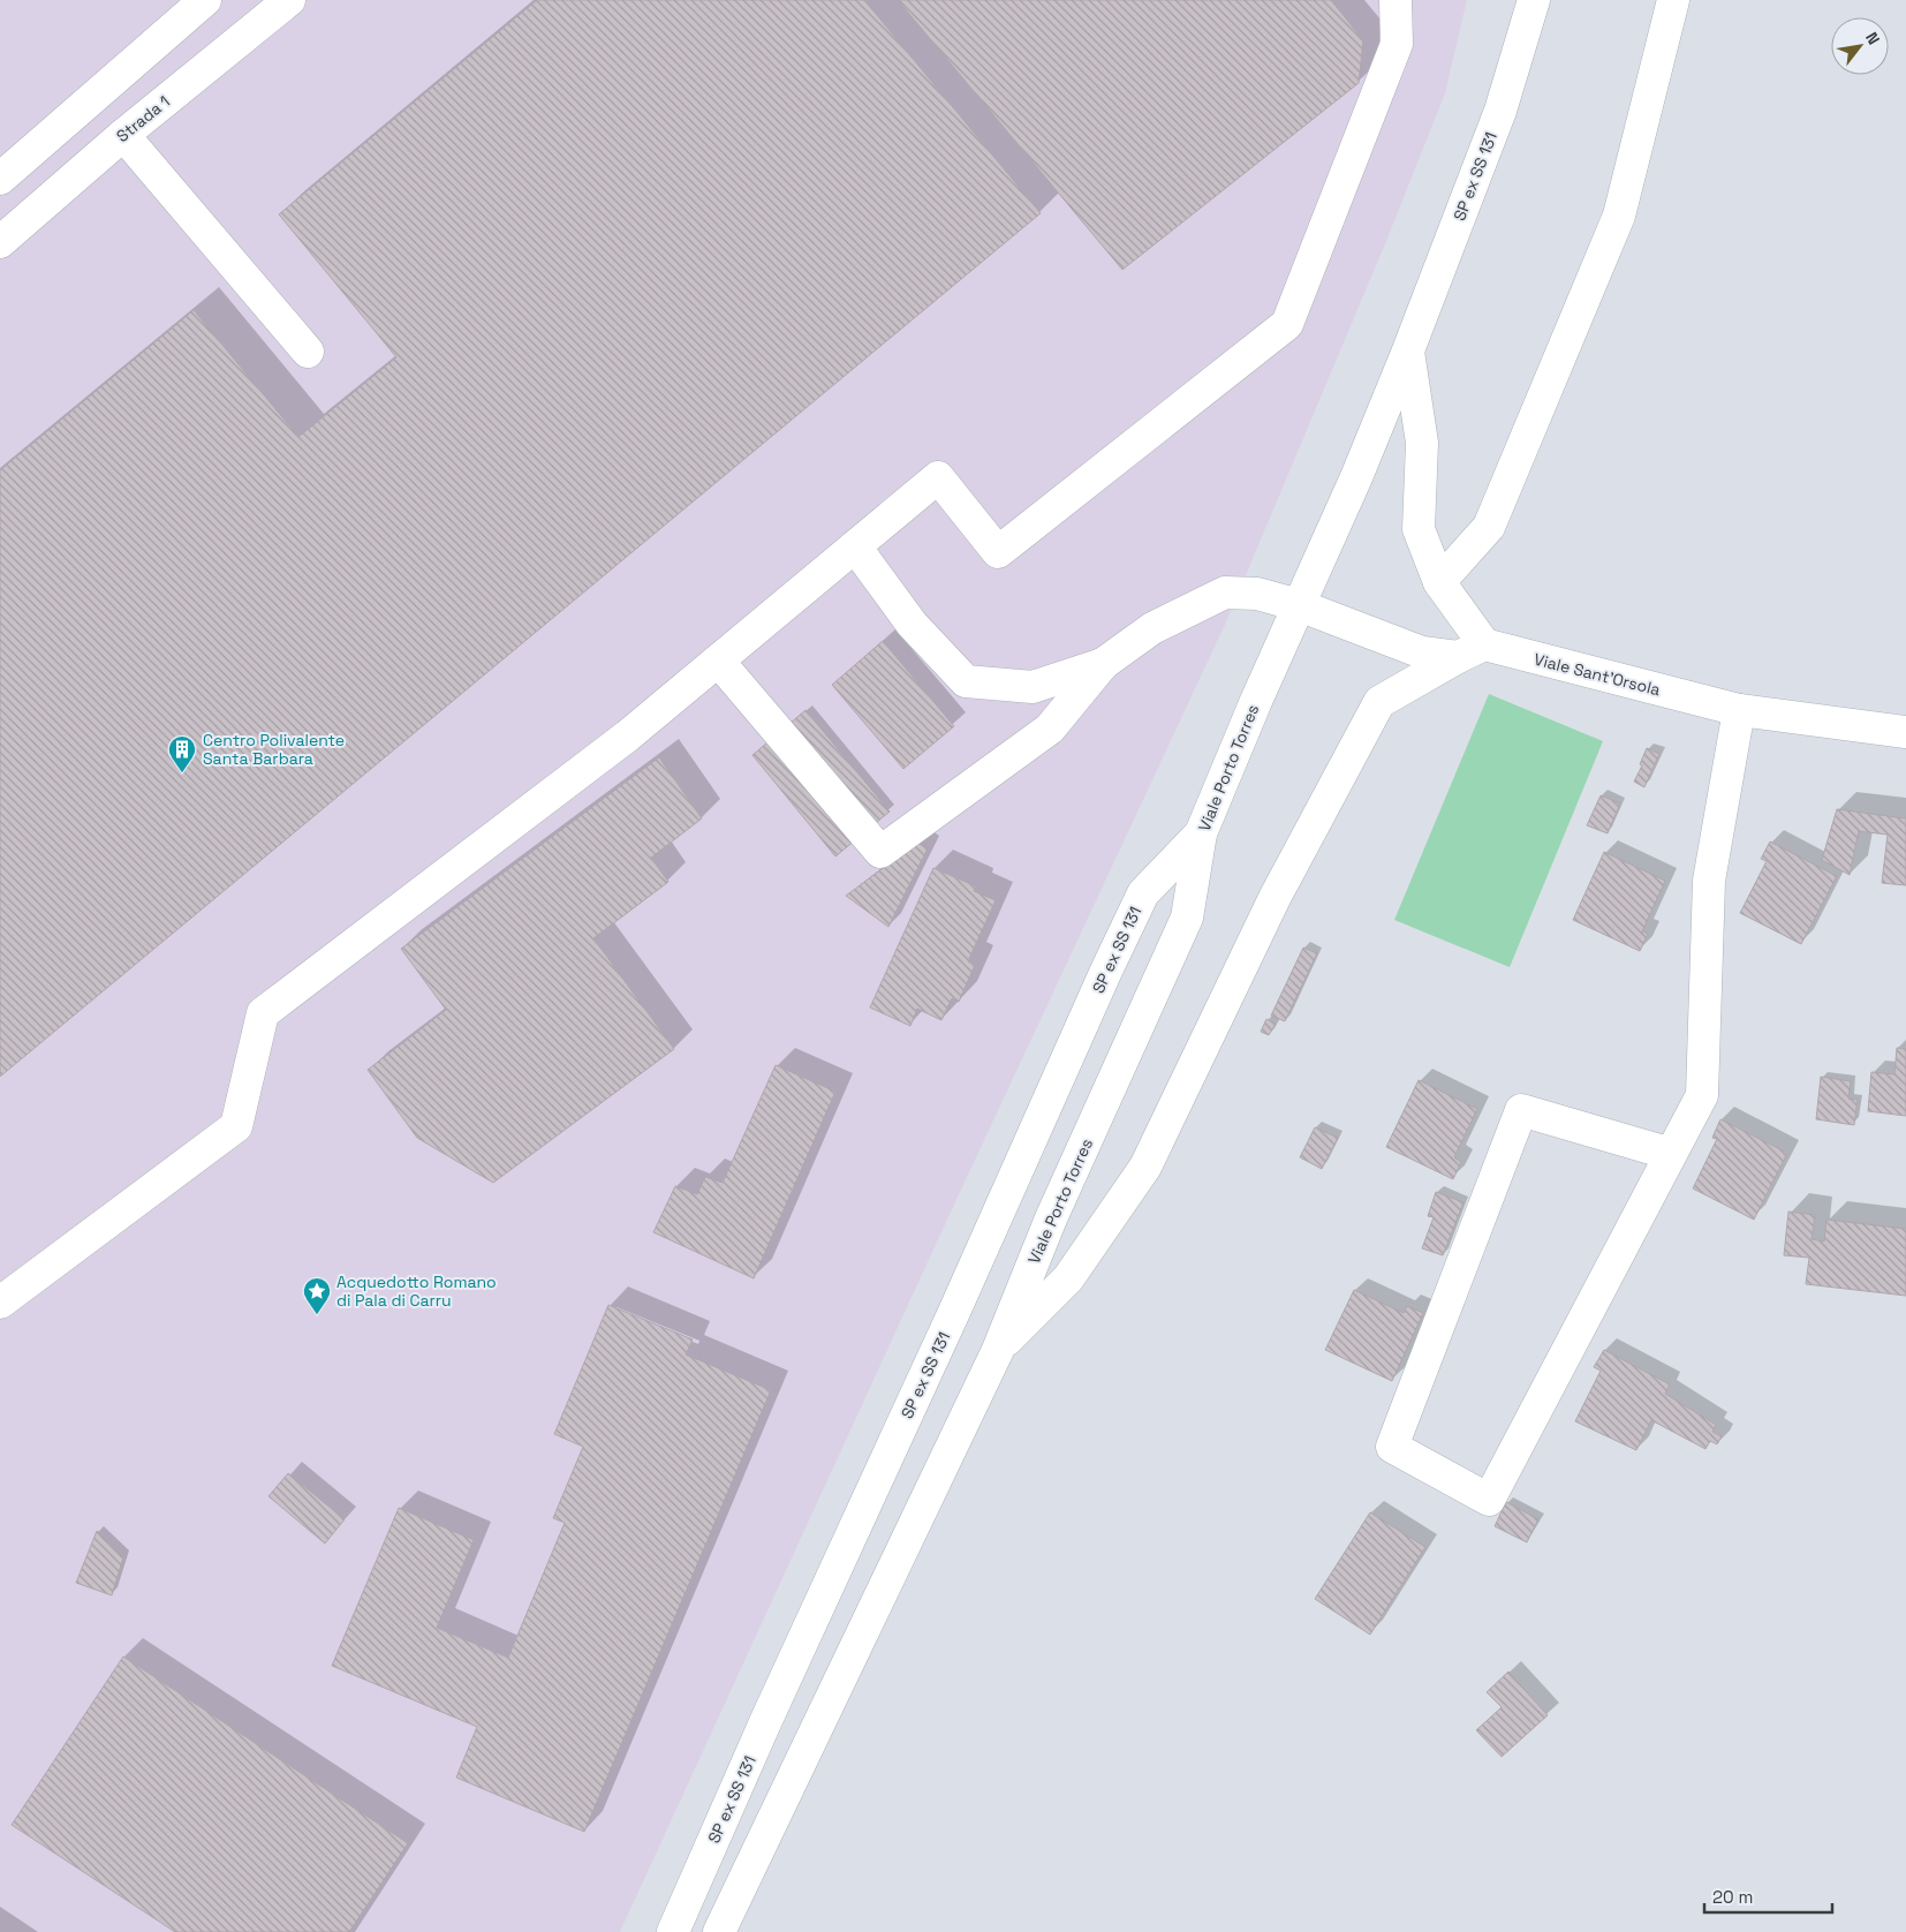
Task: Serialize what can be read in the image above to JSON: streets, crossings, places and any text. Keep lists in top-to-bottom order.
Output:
{
  "streets": {
    "main road": [
      "Strada 1",
      "SP ex SS 131",
      "Viale Sant'Orsola",
      "Viale Porto Torres"
    ]
  },
  "crossings": [
    ["SP ex SS 131", "Viale Porto Torres"],
    ["Viale Sant'Orsola", "Viale Porto Torres"]
  ],
  "places": {
    "building": ["Centro Polivalente Santa Barbara"],
    "place": ["Acquedotto Romano di Pala di Carru"]
  },
  "scale_bar": "20 m",
  "north": "top right"
}
